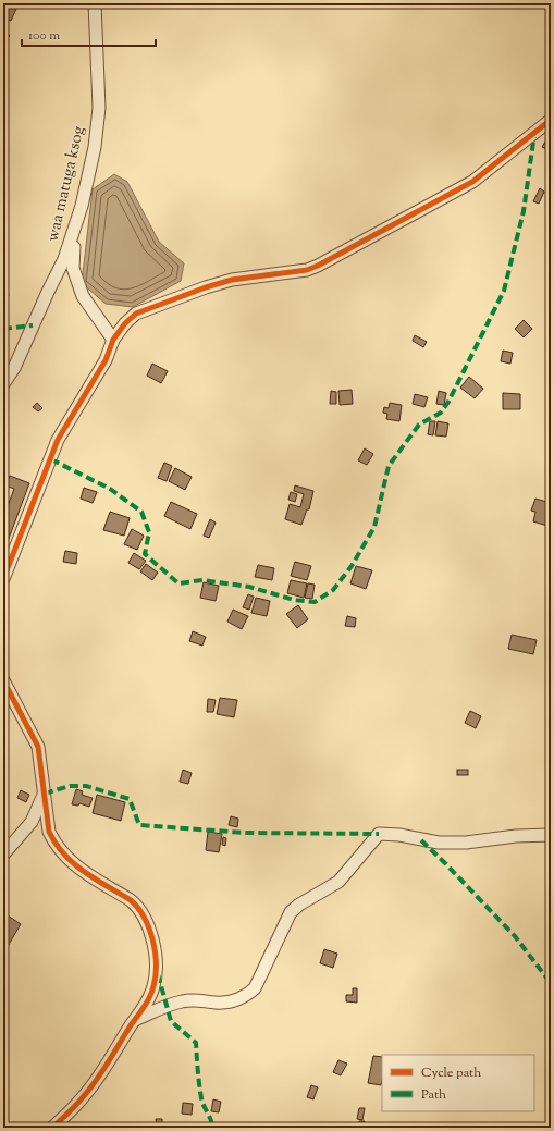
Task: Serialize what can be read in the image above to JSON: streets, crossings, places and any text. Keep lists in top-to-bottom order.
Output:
{
  "streets": {
    "street": ["waa matuga ksog"]
  },
  "legend": ["Cycle path", "Path"],
  "scale_bar": "100 m"
}
